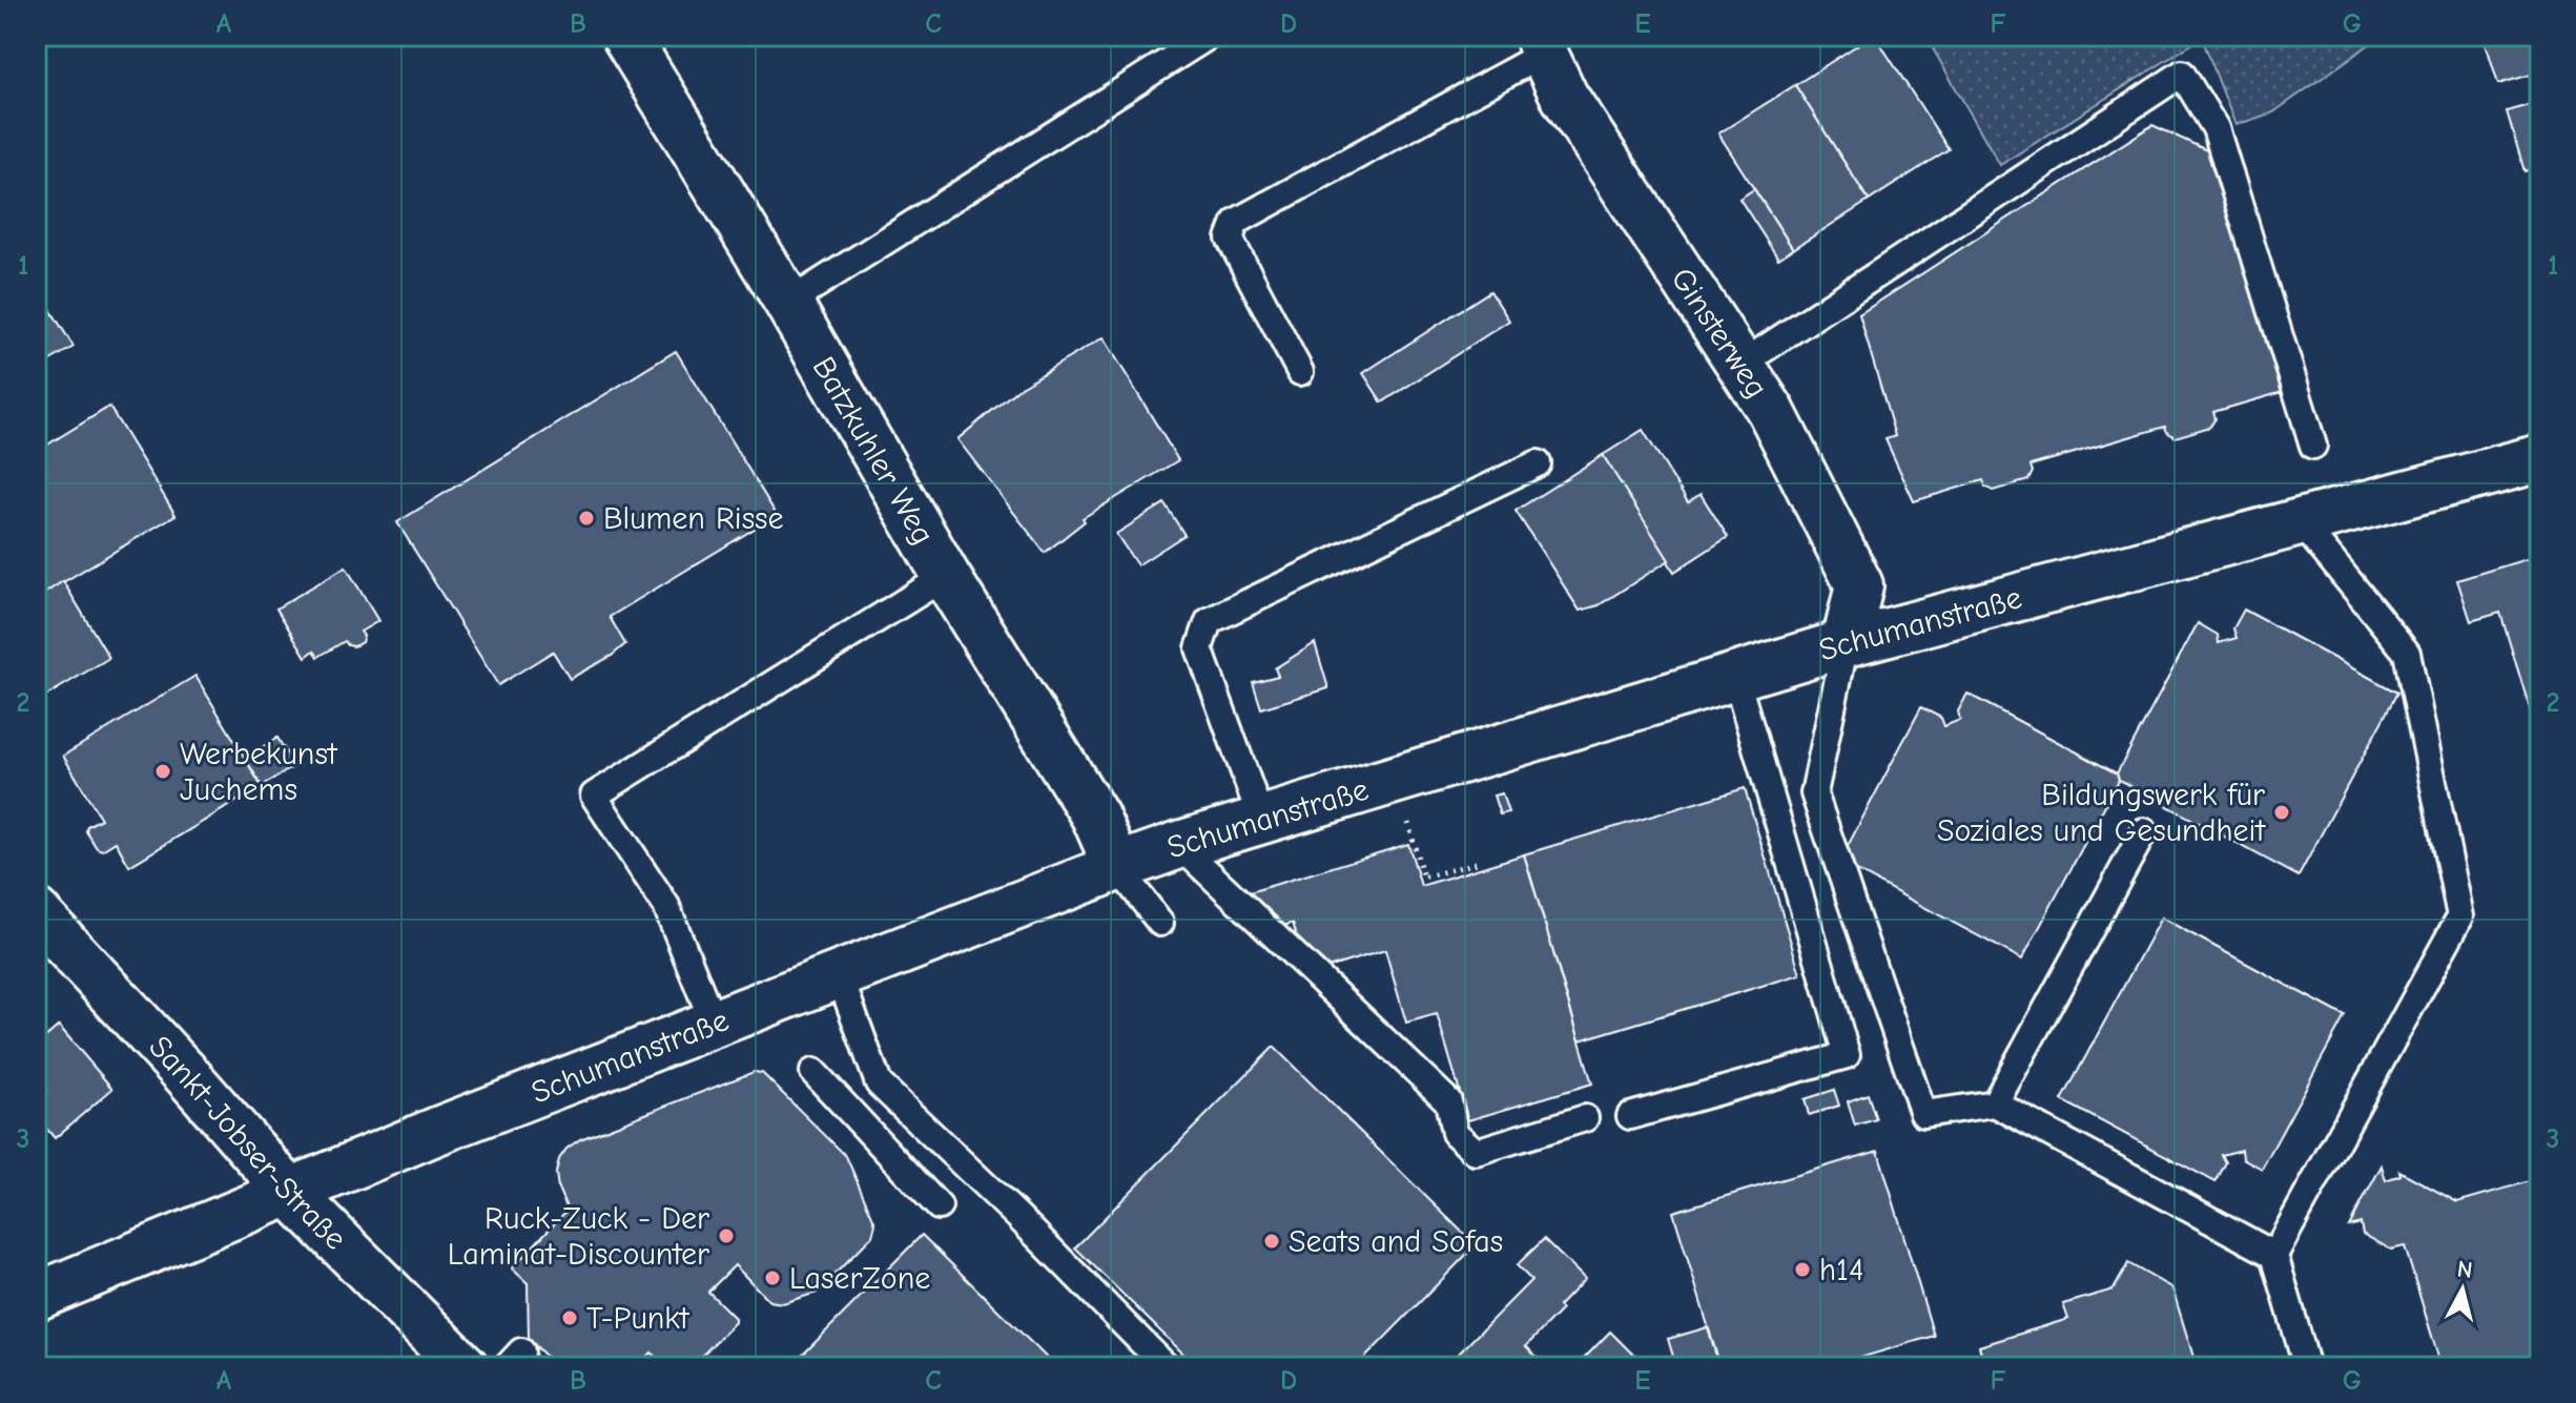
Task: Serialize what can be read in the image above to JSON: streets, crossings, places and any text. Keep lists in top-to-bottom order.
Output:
{
  "streets": {
    "street": [
      "Ginsterweg",
      "Batzkuhler Weg",
      "Schumanstraße",
      "Sankt-Jobser-Straße"
    ]
  },
  "crossings": [
    ["Ginsterweg", "Schumanstraße"],
    ["Batzkuhler Weg", "Schumanstraße"],
    ["Schumanstraße", "Sankt-Jobser-Straße"]
  ],
  "places": [
    "Blumen Risse",
    "Werbekunst Juchems",
    "Bildungswerk für Soziales und Gesundheit",
    "Ruck-Zuck - Der Laminat-Discounter",
    "Seats and Sofas",
    "h14",
    "LaserZone",
    "T-Punkt"
  ],
  "north": "top",
  "grid": {
    "columns": [
      "A",
      "B",
      "C",
      "D",
      "E",
      "F",
      "G"
    ],
    "rows": ["1", "2", "3"]
  }
}
